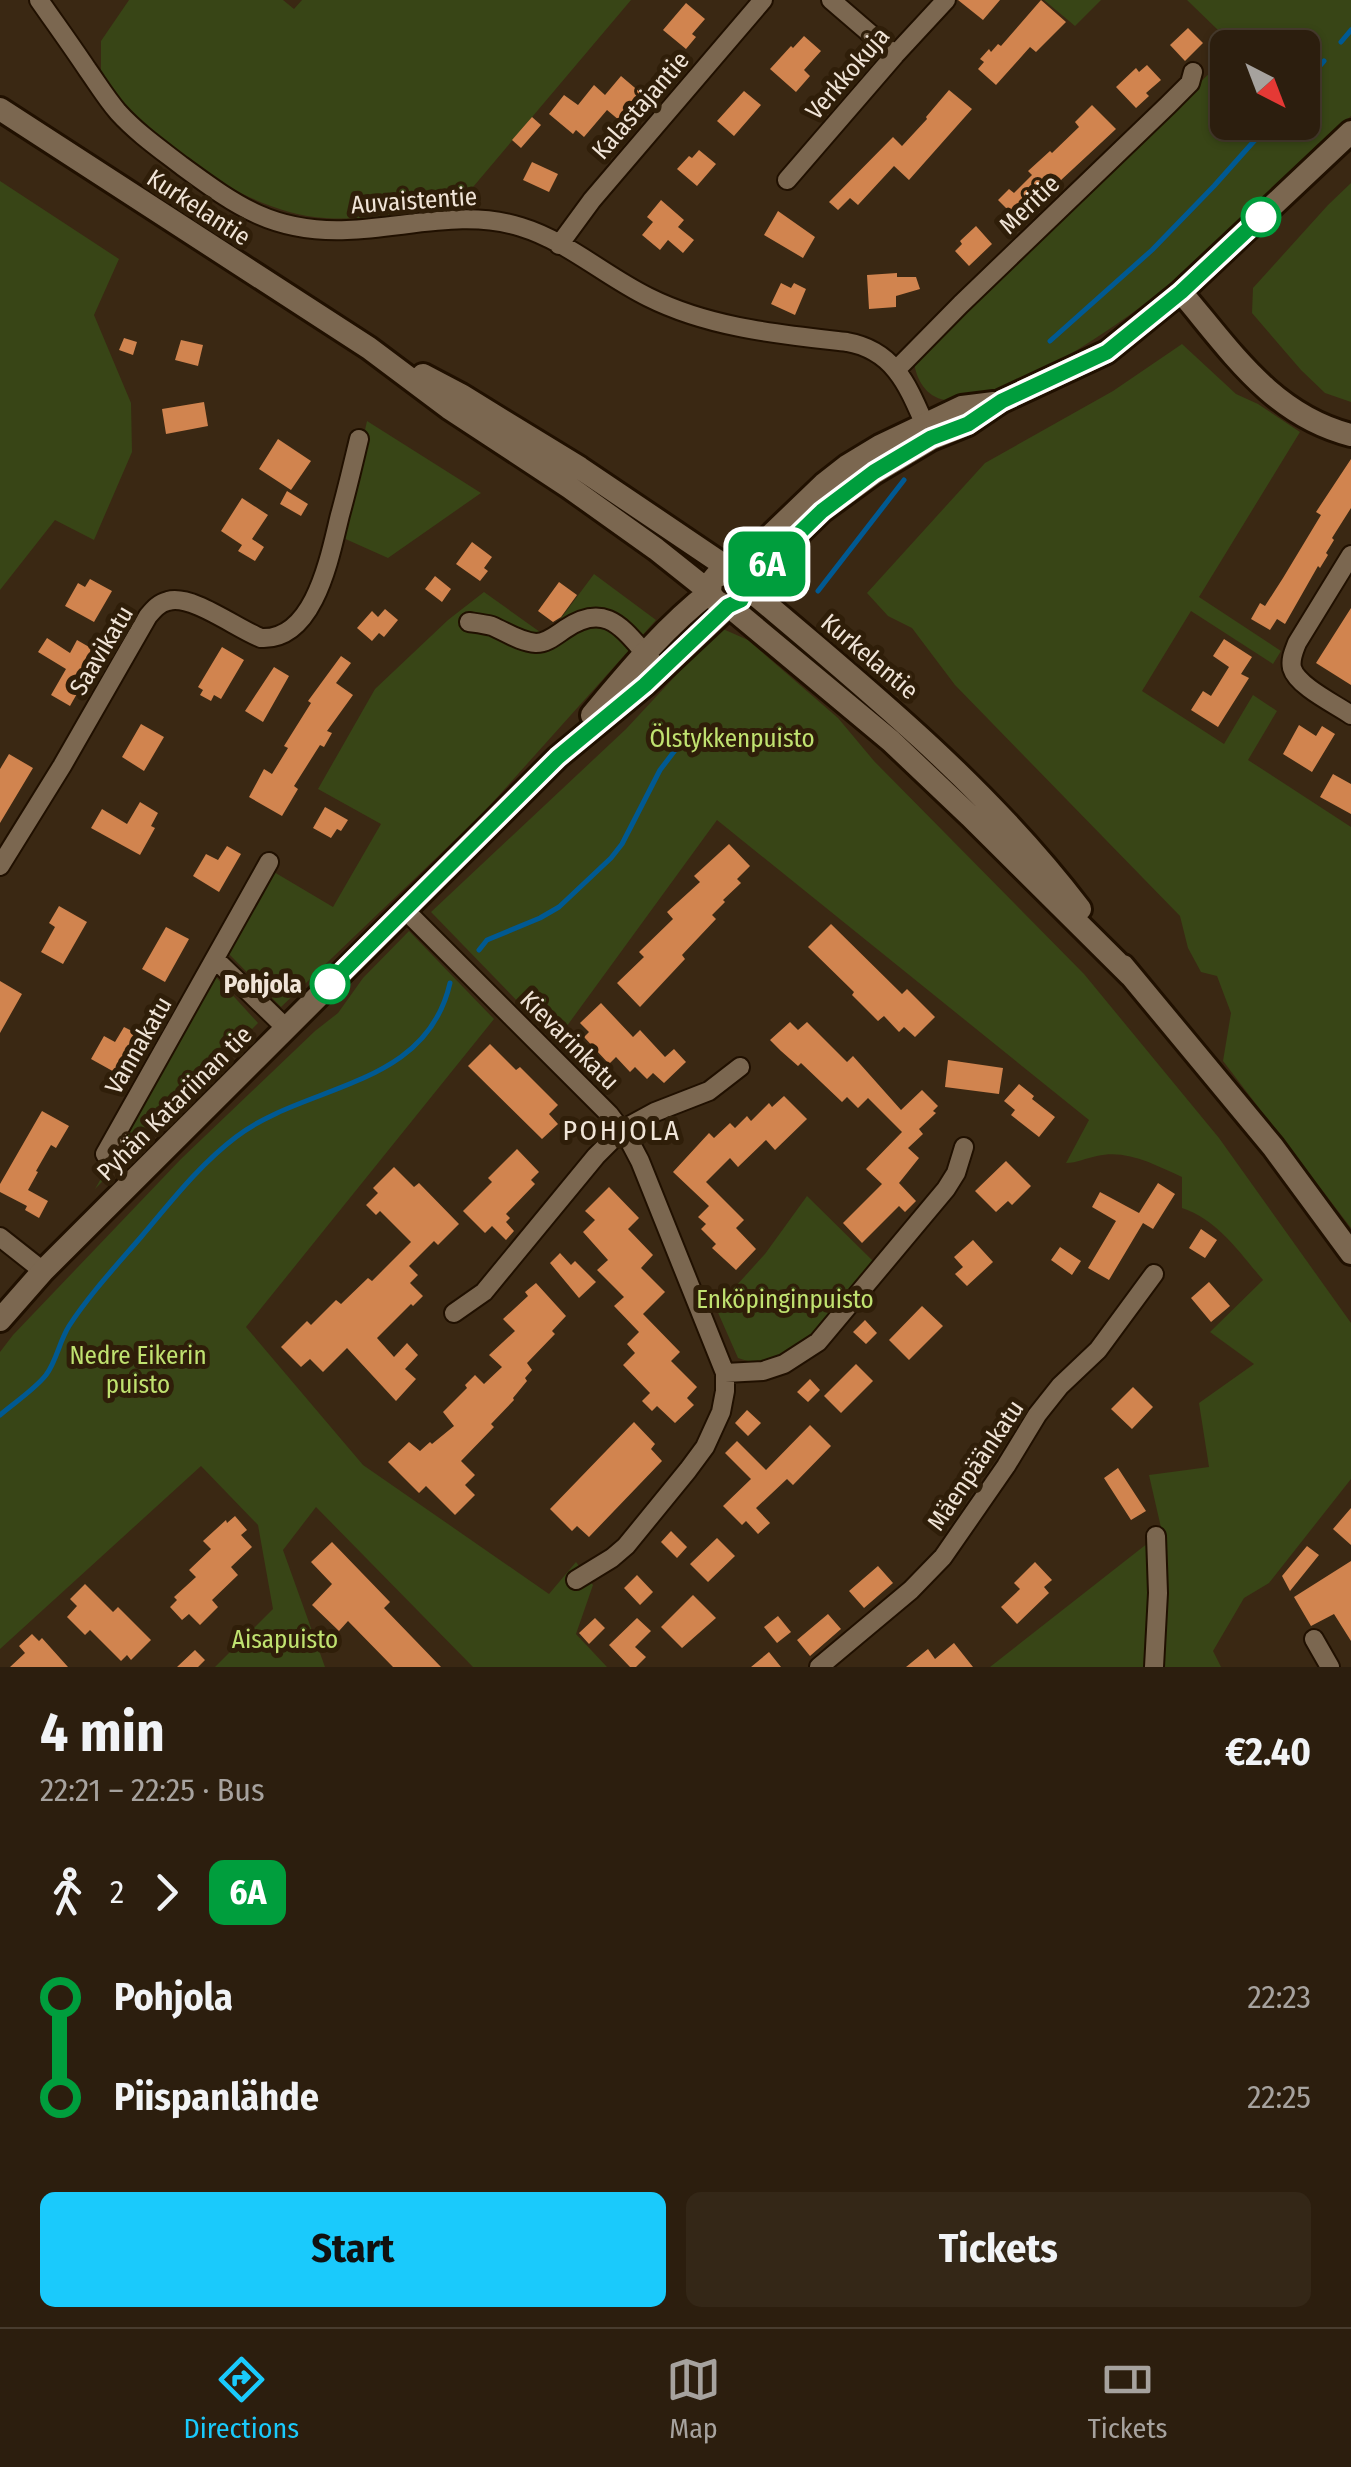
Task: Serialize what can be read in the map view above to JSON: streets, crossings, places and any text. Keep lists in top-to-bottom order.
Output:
{
  "streets": {
    "street": [
      "Verkkokuja",
      "Kalastajantie",
      "Auvaistentie",
      "Meritie",
      "Kurkelantie",
      "Saavikatu",
      "Kievarinkatu",
      "Vannakatu",
      "Pyhän Katariinan tie",
      "Mäenpäänkatu"
    ]
  },
  "crossings": [
    ["Kalastajantie", "Auvaistentie"],
    ["Auvaistentie", "Meritie"],
    ["Kurkelantie", "Pyhän Katariinan tie"],
    ["Kievarinkatu", "Pyhän Katariinan tie"]
  ],
  "districts": ["POHJOLA"],
  "parks": [
    "Ölstykkenpuisto",
    "Enköpinginpuisto",
    "Nedre Eikerin puisto",
    "Aisapuisto"
  ],
  "places": ["Pohjola"],
  "lines": ["bus line 6A"],
  "north": "bottom right",
  "page": {
    "on_map": "6A",
    "heading": ["4 min", "22:21 – 22:25 · Bus", "€2.40"],
    "legs": ["2", "6A"],
    "list": [
      {
        "name": "Pohjola",
        "value": "22:23"
      },
      {
        "name": "Piispanlähde",
        "value": "22:25"
      }
    ],
    "buttons": ["Start", "Tickets"],
    "tabs": ["Directions", "Map", "Tickets"]
  }
}
